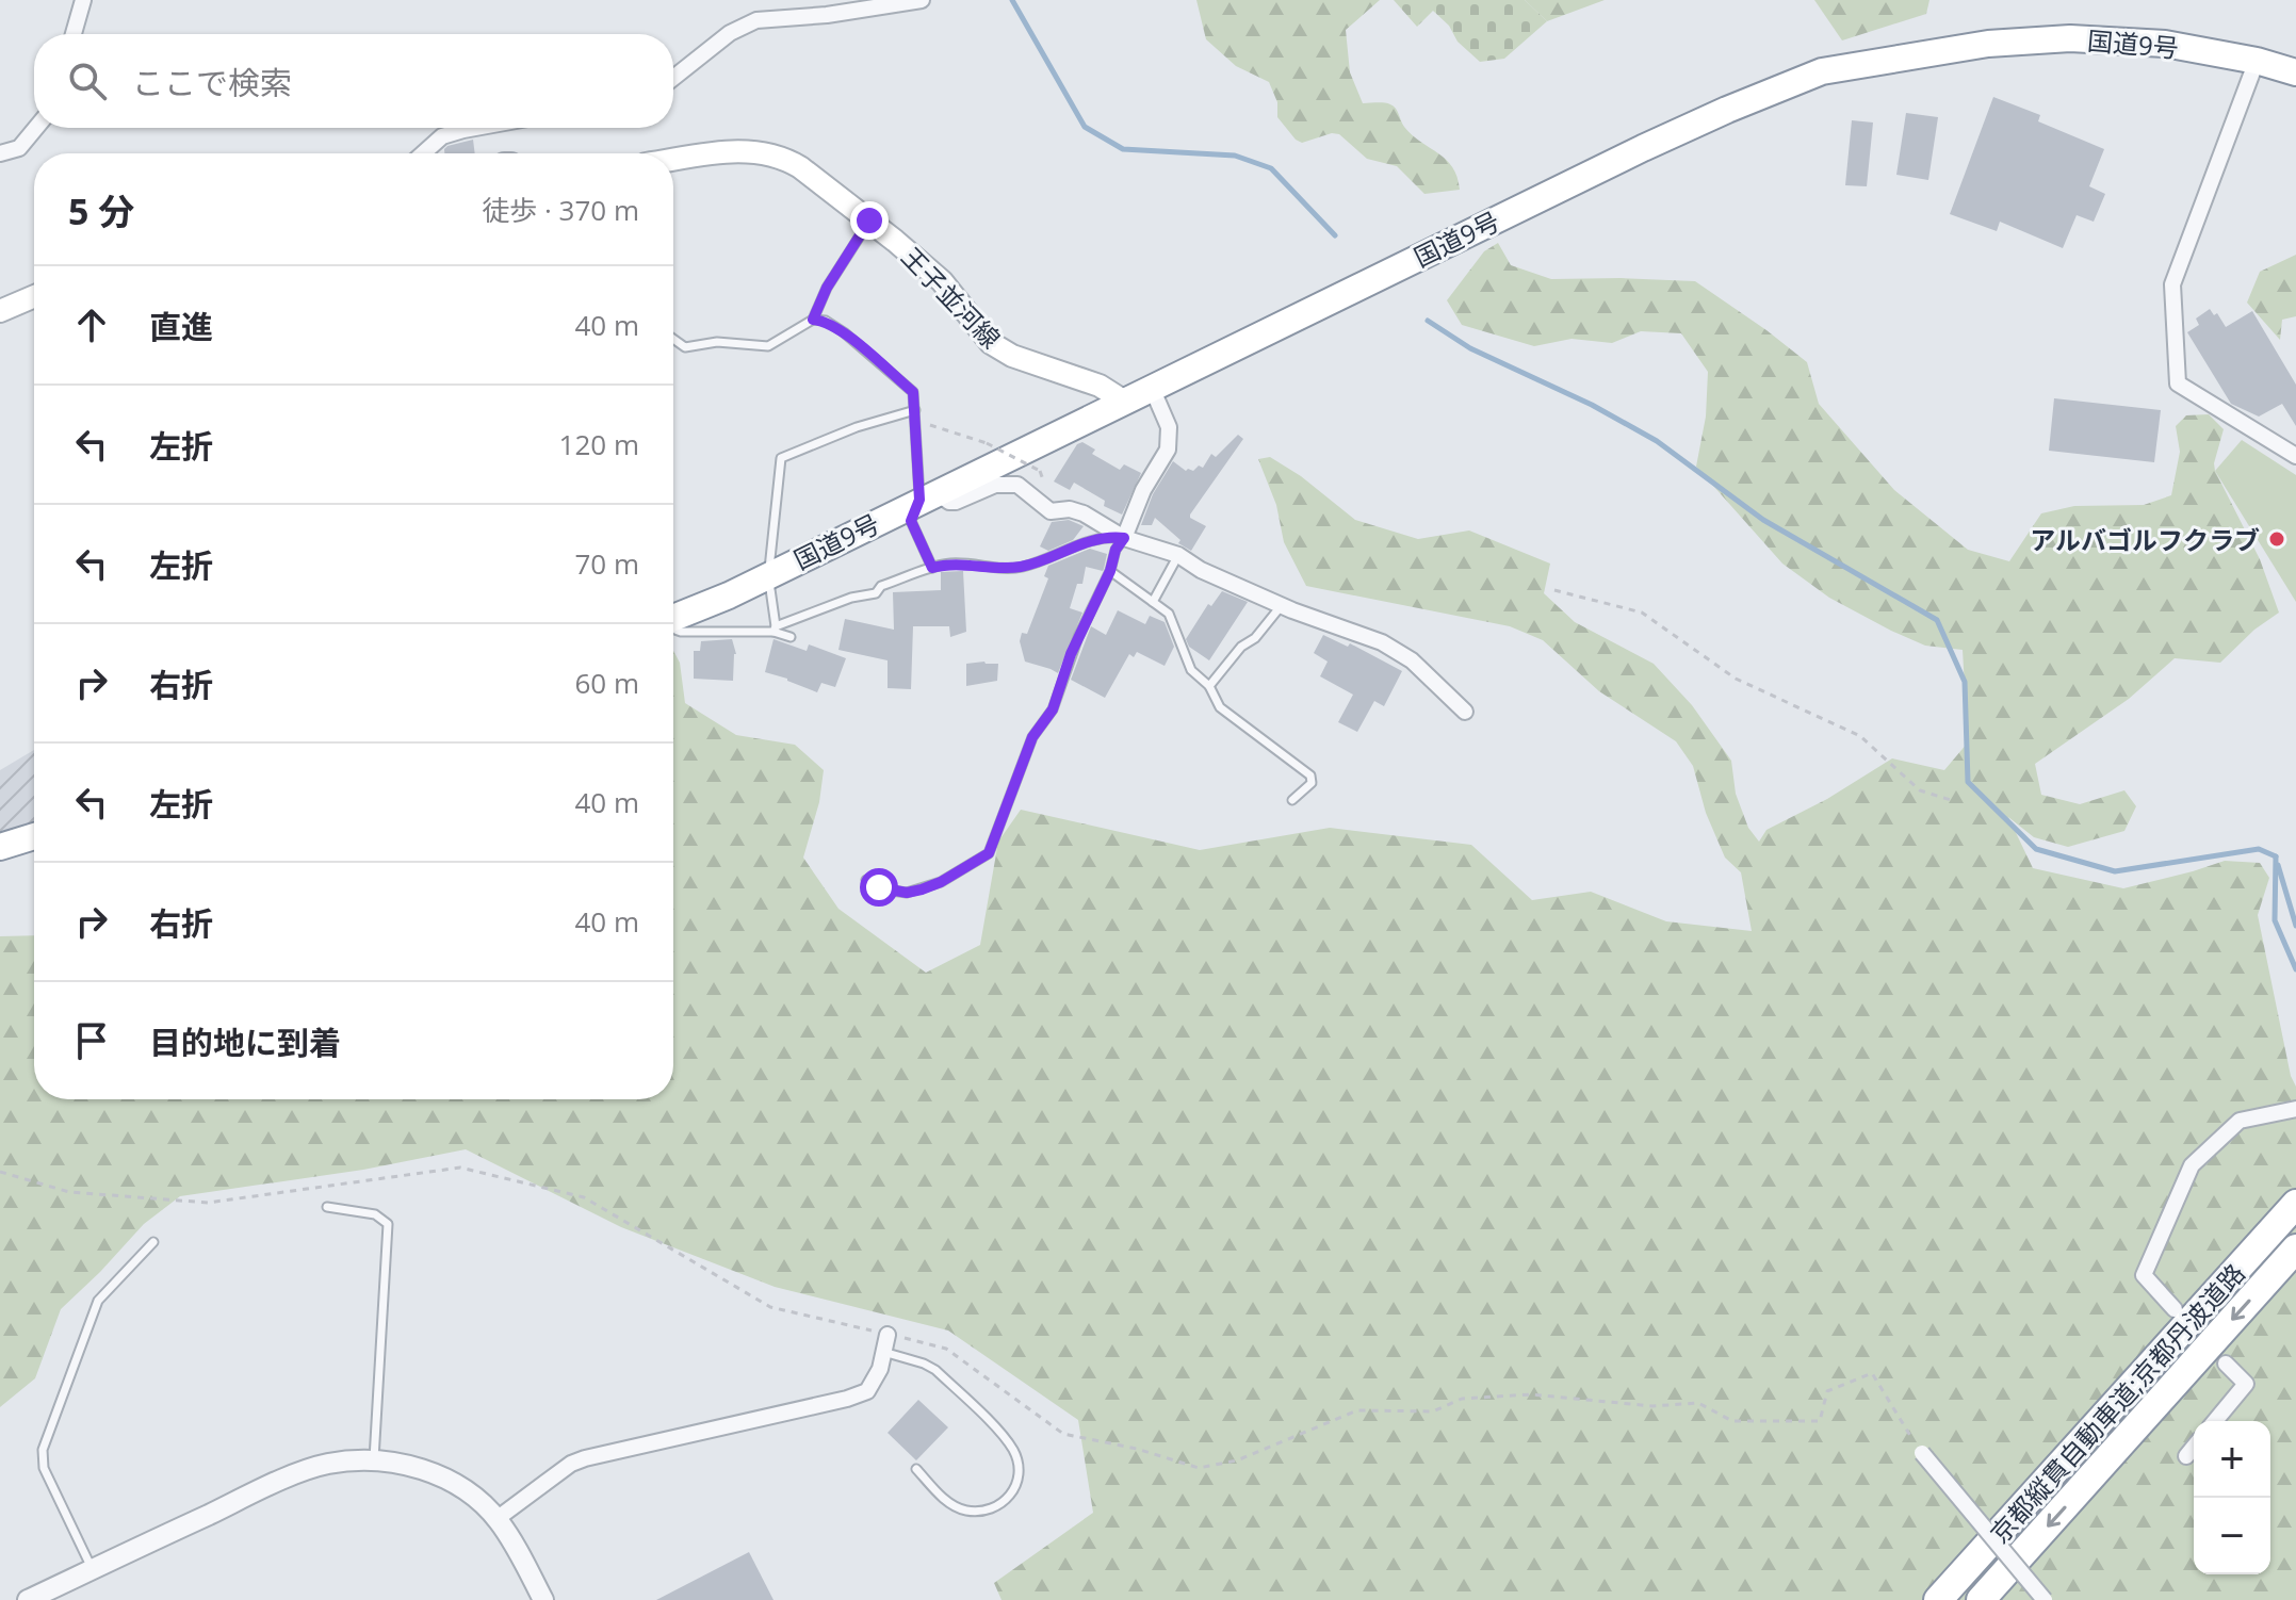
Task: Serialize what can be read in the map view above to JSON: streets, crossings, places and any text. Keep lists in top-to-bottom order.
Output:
{
  "streets": {
    "highway": ["国道9号", "京都縦貫自動車道;京都丹波道路"],
    "main road": ["王子並河線"]
  },
  "crossings": [
    ["国道9号", "王子並河線"]
  ],
  "places": ["アルバゴルフクラブ"],
  "page": {
    "search": "ここで検索",
    "heading": ["5 分", "徒歩 · 370 m"],
    "list": [
      ["直進", "40 m"],
      ["左折", "120 m"],
      ["左折", "70 m"],
      ["右折", "60 m"],
      ["左折", "40 m"],
      ["右折", "40 m"],
      "目的地に到着"
    ],
    "map_buttons": ["+", "−"]
  }
}
